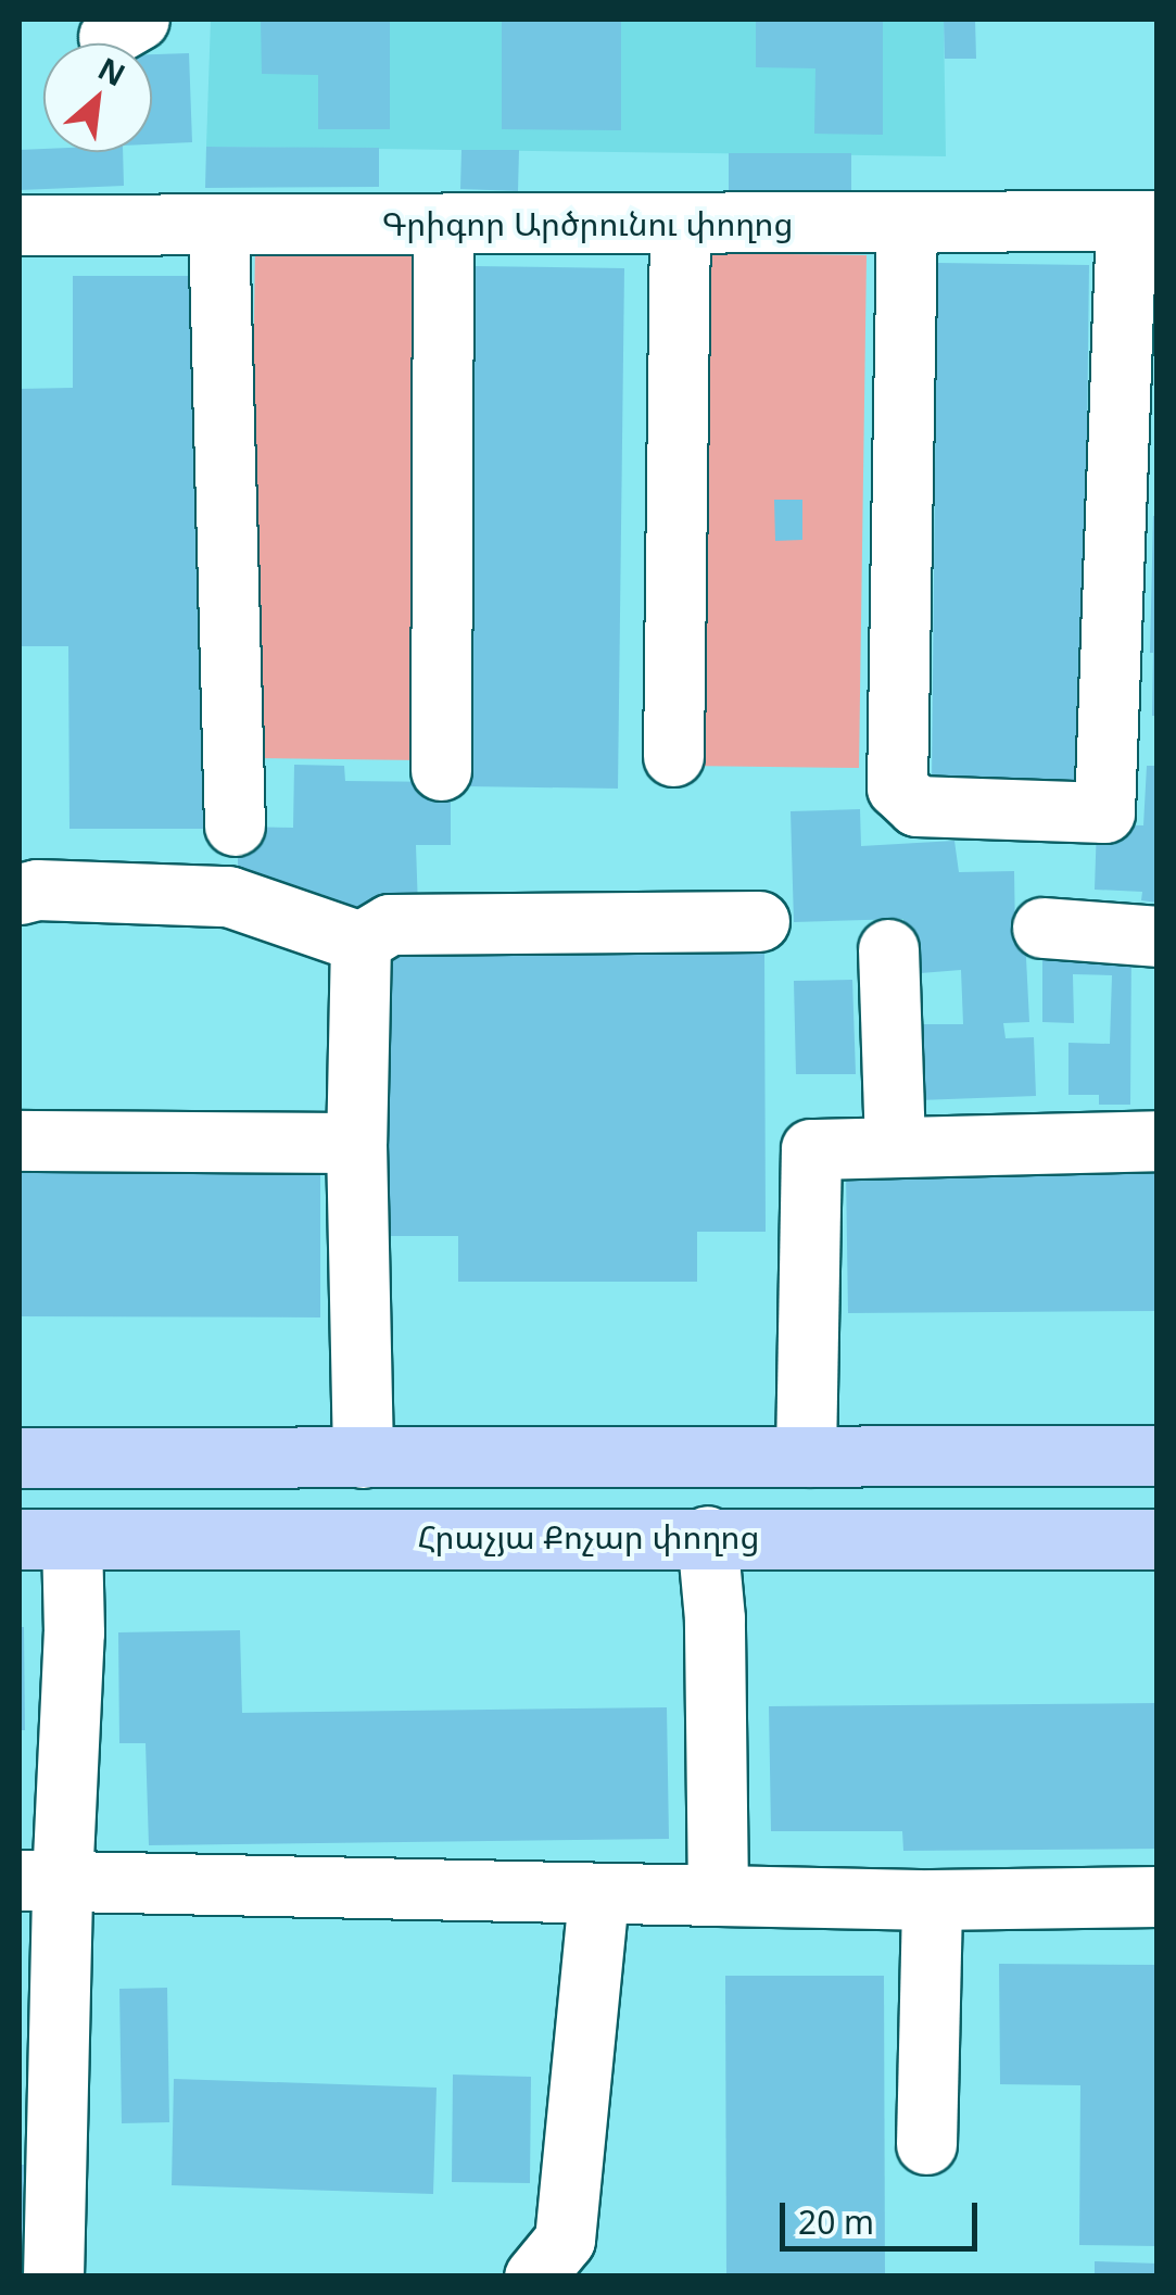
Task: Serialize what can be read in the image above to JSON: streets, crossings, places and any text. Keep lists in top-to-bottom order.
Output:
{
  "streets": {
    "main road": ["Հրաչյա Քոչար փողոց"],
    "street": ["Գրիգոր Արծրունու փողոց"]
  },
  "scale_bar": "20 m",
  "north": "top right"
}
